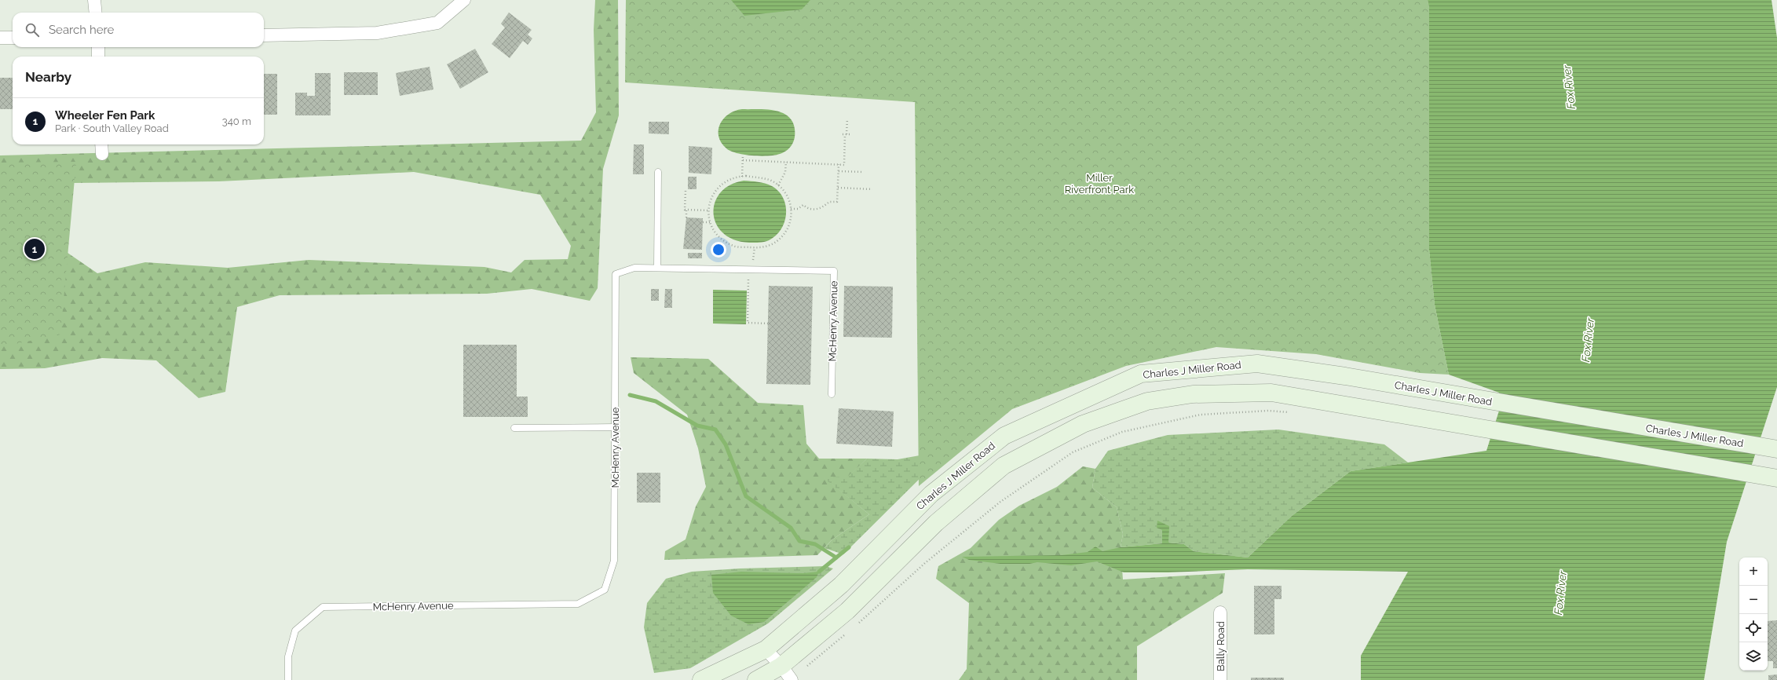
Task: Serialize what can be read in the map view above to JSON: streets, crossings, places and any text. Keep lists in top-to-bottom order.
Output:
{
  "streets": {
    "street": ["Charles J Miller Road", "Bally Road"],
    "lane": ["McHenry Avenue"]
  },
  "water": ["Fox River"],
  "parks": ["Miller Riverfront Park"],
  "page": {
    "search": "Search here",
    "heading": "Nearby",
    "list": [
      {
        "mark": "1",
        "name": "Wheeler Fen Park",
        "note": "Park · South Valley Road",
        "value": "340 m"
      }
    ],
    "pins": "1",
    "map_buttons": ["+", "−"]
  }
}
